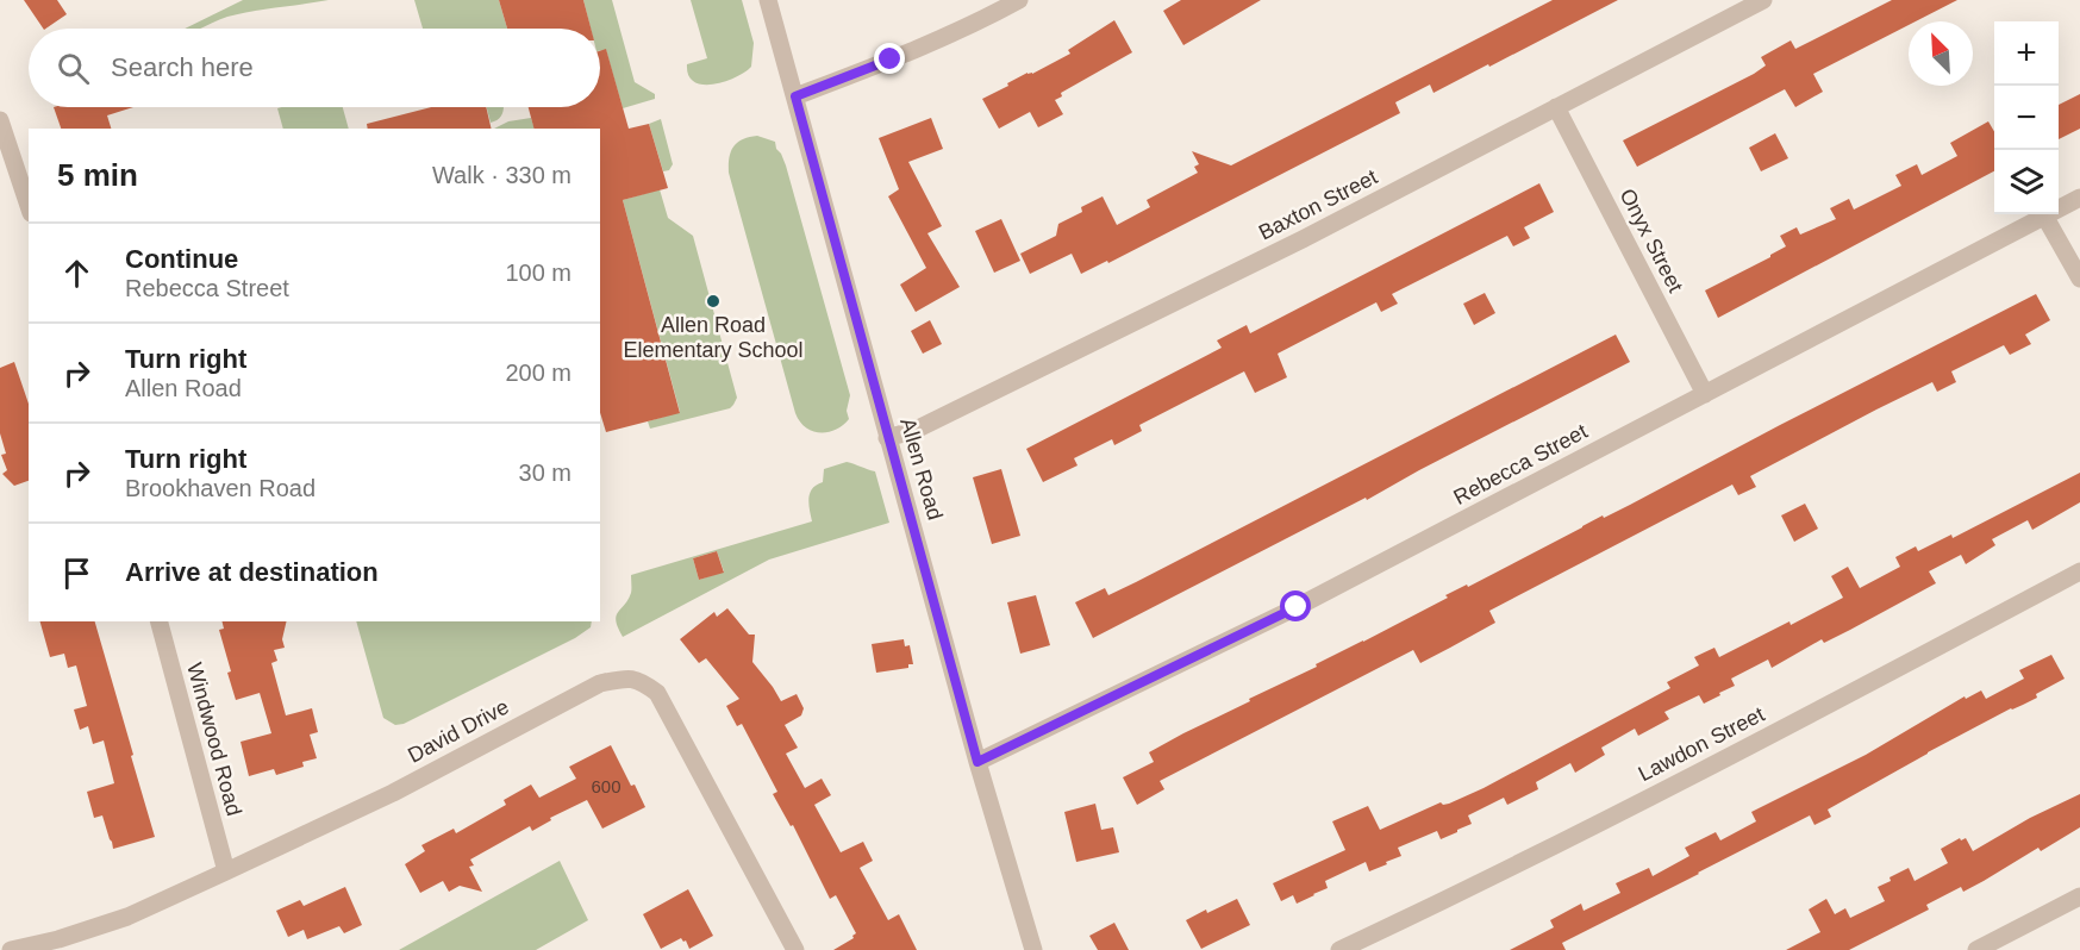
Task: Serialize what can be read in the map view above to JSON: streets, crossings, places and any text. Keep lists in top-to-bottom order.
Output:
{
  "streets": {
    "street": [
      "Baxton Street",
      "Onyx Street",
      "Rebecca Street",
      "Allen Road",
      "David Drive",
      "Windwood Road",
      "Lawdon Street"
    ]
  },
  "crossings": [
    ["Baxton Street", "Onyx Street"],
    ["Baxton Street", "Allen Road"],
    ["Onyx Street", "Rebecca Street"],
    ["Rebecca Street", "Allen Road"],
    ["David Drive", "Windwood Road"]
  ],
  "places": ["Allen Road Elementary School"],
  "house_numbers": ["600"],
  "north": "top left",
  "page": {
    "map_buttons": ["+", "−"],
    "search": "Search here",
    "heading": ["5 min", "Walk · 330 m"],
    "list": [
      ["Continue", "Rebecca Street", "100 m"],
      ["Turn right", "Allen Road", "200 m"],
      ["Turn right", "Brookhaven Road", "30 m"],
      "Arrive at destination"
    ]
  }
}
